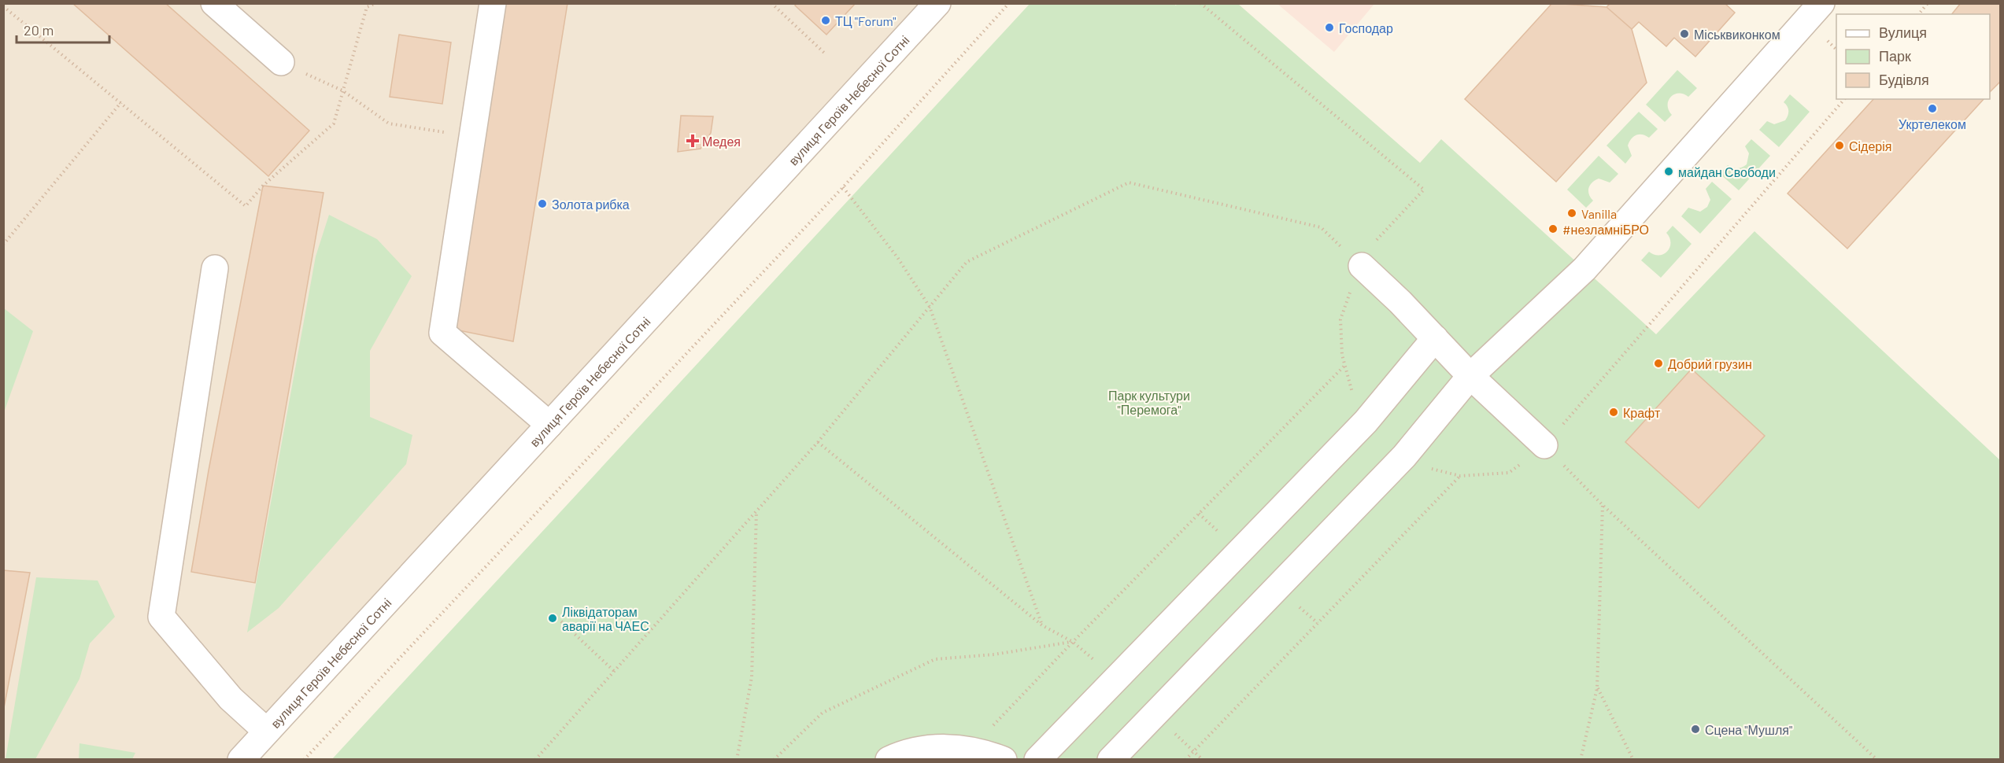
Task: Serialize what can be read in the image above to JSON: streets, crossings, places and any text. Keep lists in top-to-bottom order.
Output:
{
  "streets": {
    "street": ["вулиця Героїв Небесної Сотні"]
  },
  "parks": ["Парк культури \"Перемога\""],
  "places": {
    "other": [
      "ТЦ \"Forum\"",
      "Господар",
      "Міськвиконком",
      "Укртелеком",
      "Сідерія",
      "майдан Свободи",
      "Золота рибка",
      "Vanilla",
      "#незламніБРО",
      "Добрий грузин",
      "Крафт",
      "Ліквідаторам аварії на ЧАЕС",
      "Сцена \"Мушля\""
    ],
    "health": ["Медея"]
  },
  "legend": ["Вулиця", "Парк", "Будівля"],
  "scale_bar": "20 m"
}
